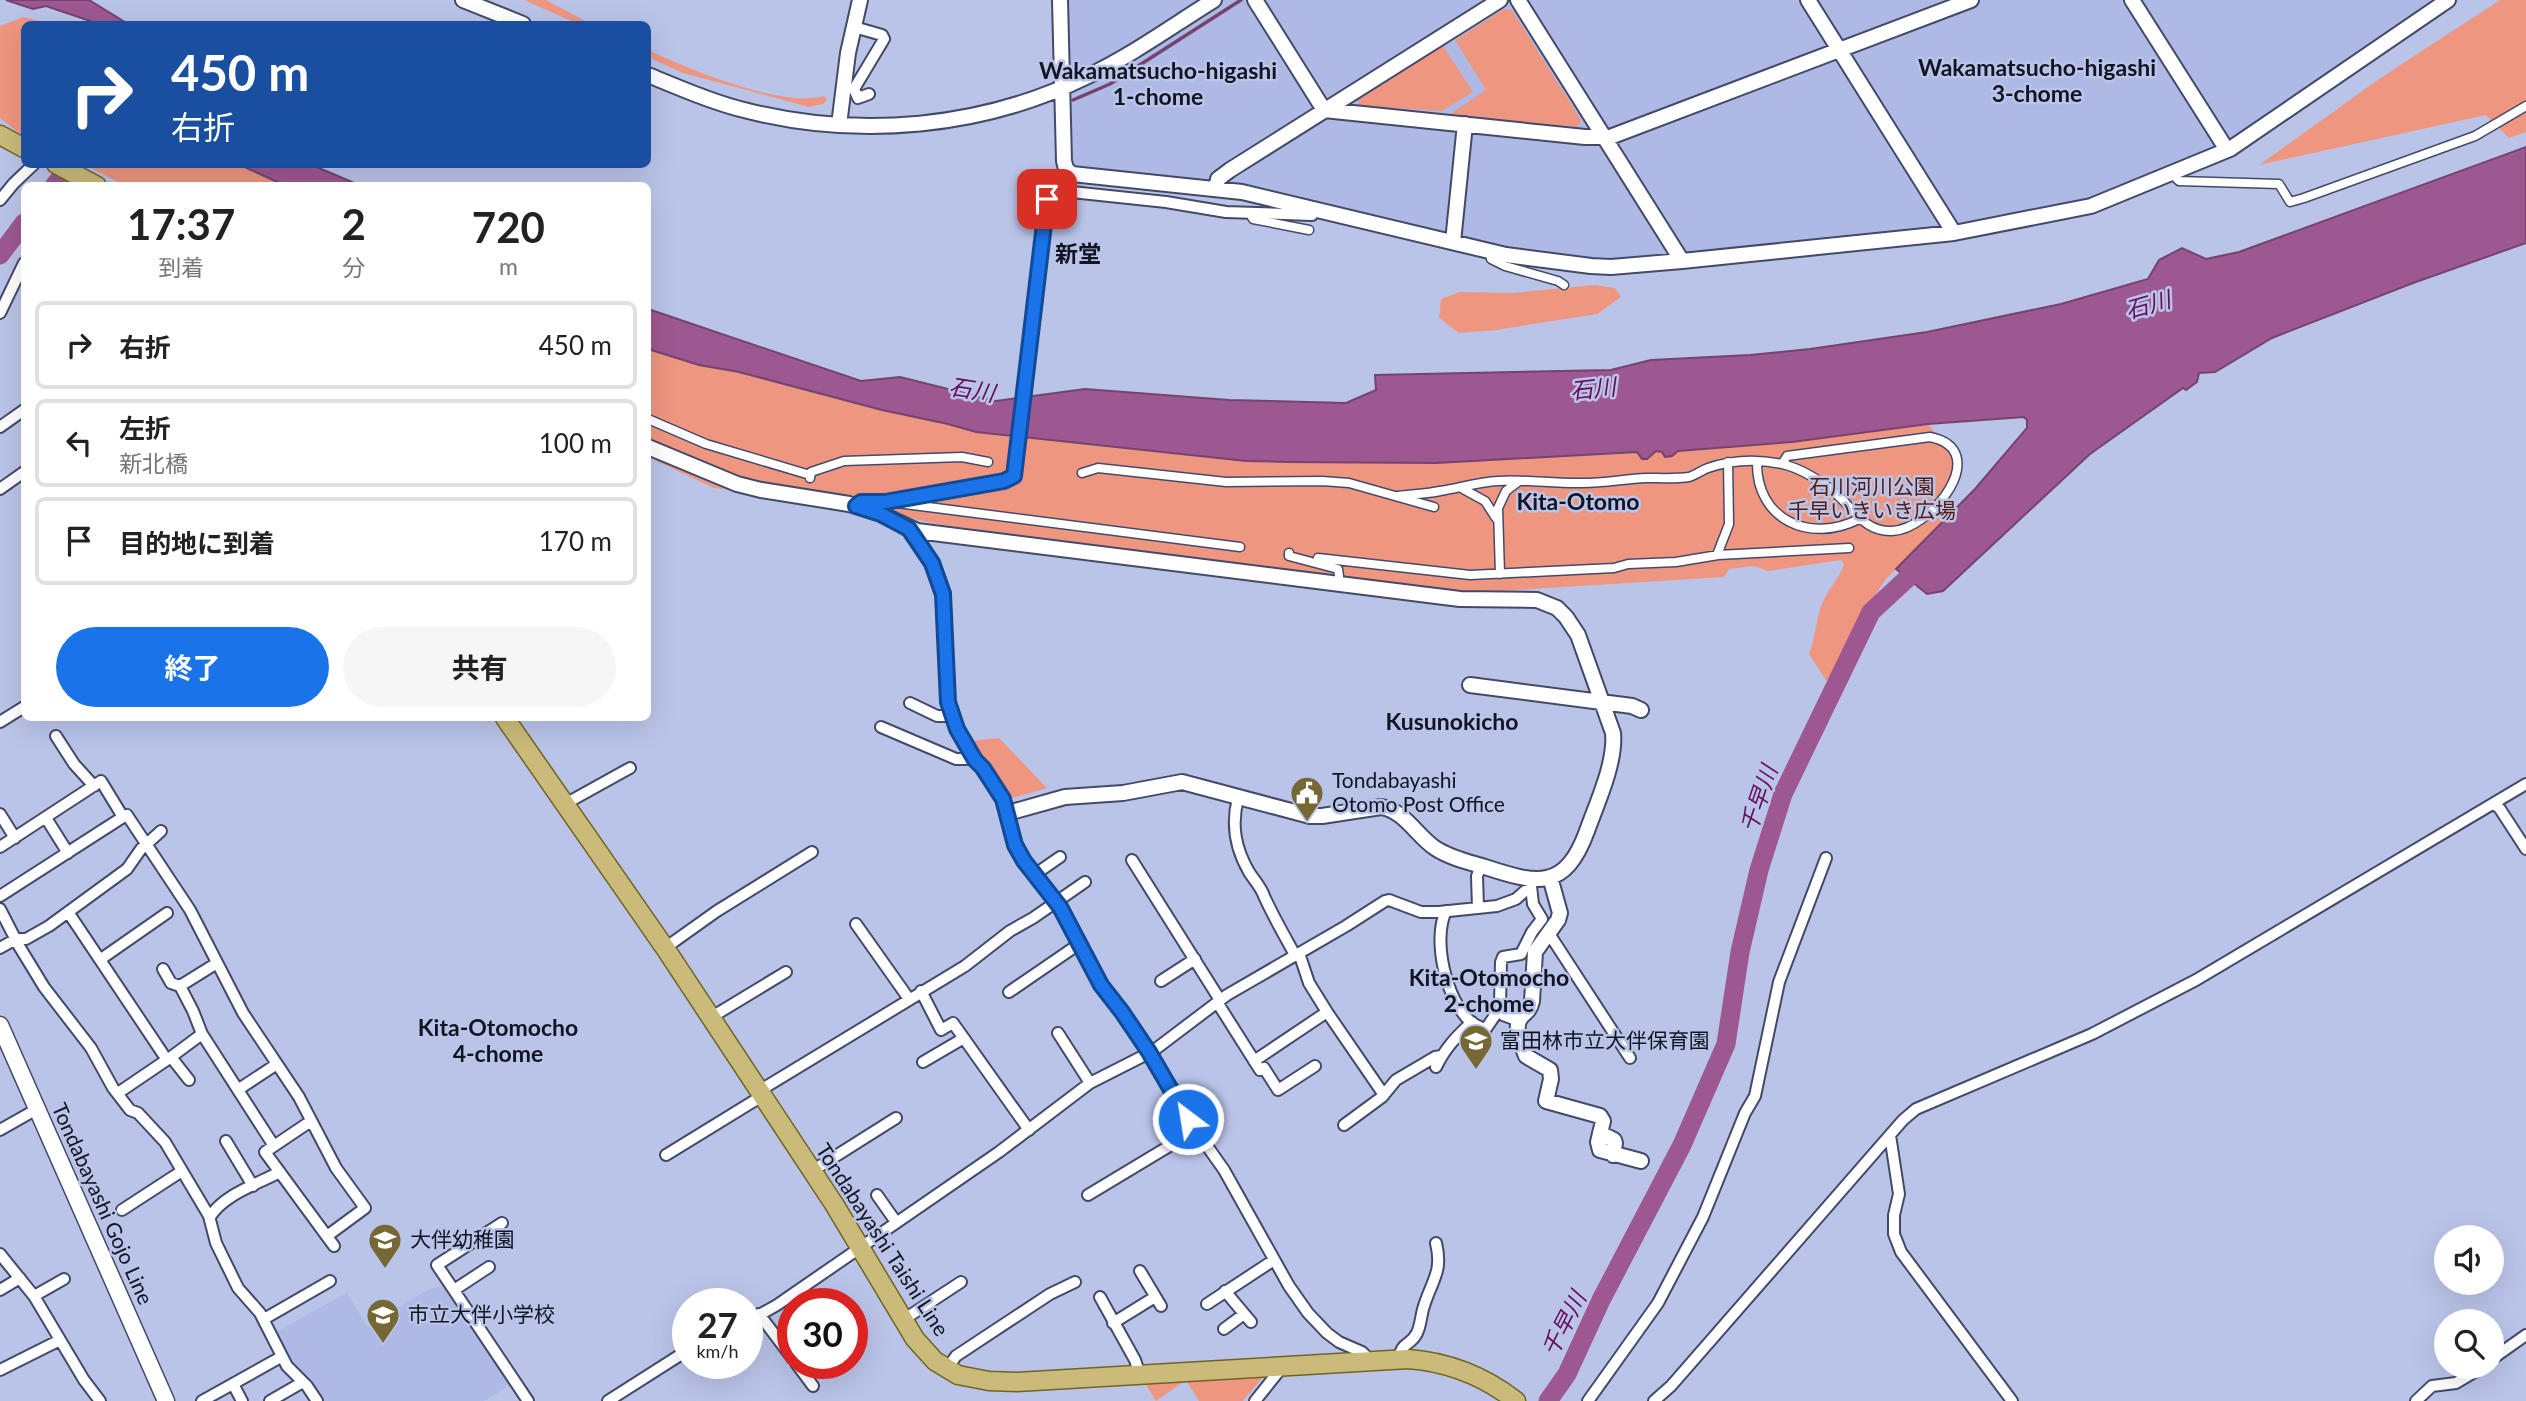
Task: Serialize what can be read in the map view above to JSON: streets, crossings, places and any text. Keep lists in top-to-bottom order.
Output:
{
  "streets": {
    "main road": ["Tondabayashi Gojo Line", "Tondabayashi Taishi Line"]
  },
  "districts": [
    "Wakamatsucho-higashi 3-chome",
    "Wakamatsucho-higashi 1-chome",
    "新堂",
    "Kita-Otomo",
    "Kusunokicho",
    "Kita-Otomocho 2-chome",
    "Kita-Otomocho 4-chome"
  ],
  "water": ["石川", "千早川"],
  "parks": ["石川河川公園 千早いきいき広場"],
  "places": {
    "public building": ["Tondabayashi Otomo Post Office"],
    "school or university": ["富田林市立大伴保育園", "大伴幼稚園", "市立大伴小学校"]
  },
  "page": {
    "turn": ["450 m", "右折"],
    "eta": [
      "17:37",
      "到着",
      "2",
      "分",
      "720",
      "m"
    ],
    "list": [
      {
        "name": "右折",
        "value": "450 m"
      },
      {
        "name": "左折",
        "note": "新北橋",
        "value": "100 m"
      },
      {
        "name": "目的地に到着",
        "value": "170 m"
      }
    ],
    "buttons": ["終了", "共有"],
    "speed": "27 km/h",
    "limit": "30"
  }
}
